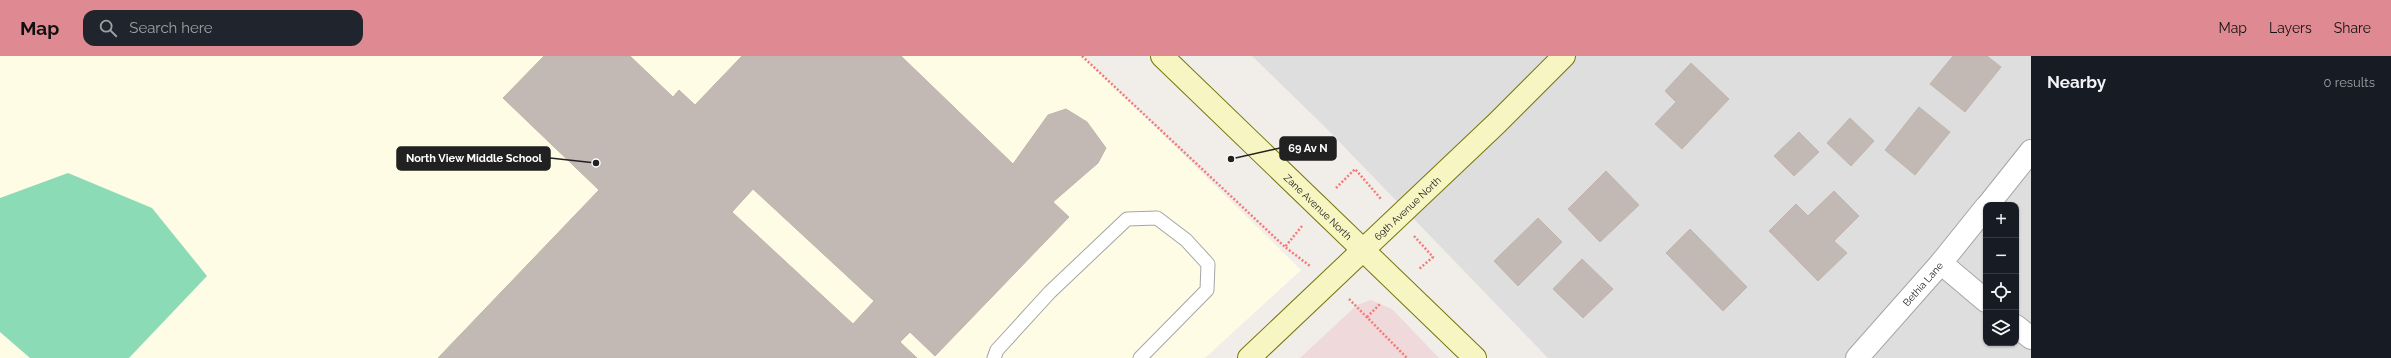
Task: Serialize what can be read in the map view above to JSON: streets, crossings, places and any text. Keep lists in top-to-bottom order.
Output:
{
  "streets": {
    "street": ["Zane Avenue North", "69th Avenue North", "Bethia Lane"]
  },
  "crossings": [
    ["Zane Avenue North", "69th Avenue North"]
  ],
  "places": ["69 Av N", "North View Middle School"],
  "page": {
    "header": "Map",
    "search": "Search here",
    "nav": ["Map", "Layers", "Share"],
    "heading": ["Nearby", "0 results"],
    "map_buttons": ["+", "−"]
  }
}
